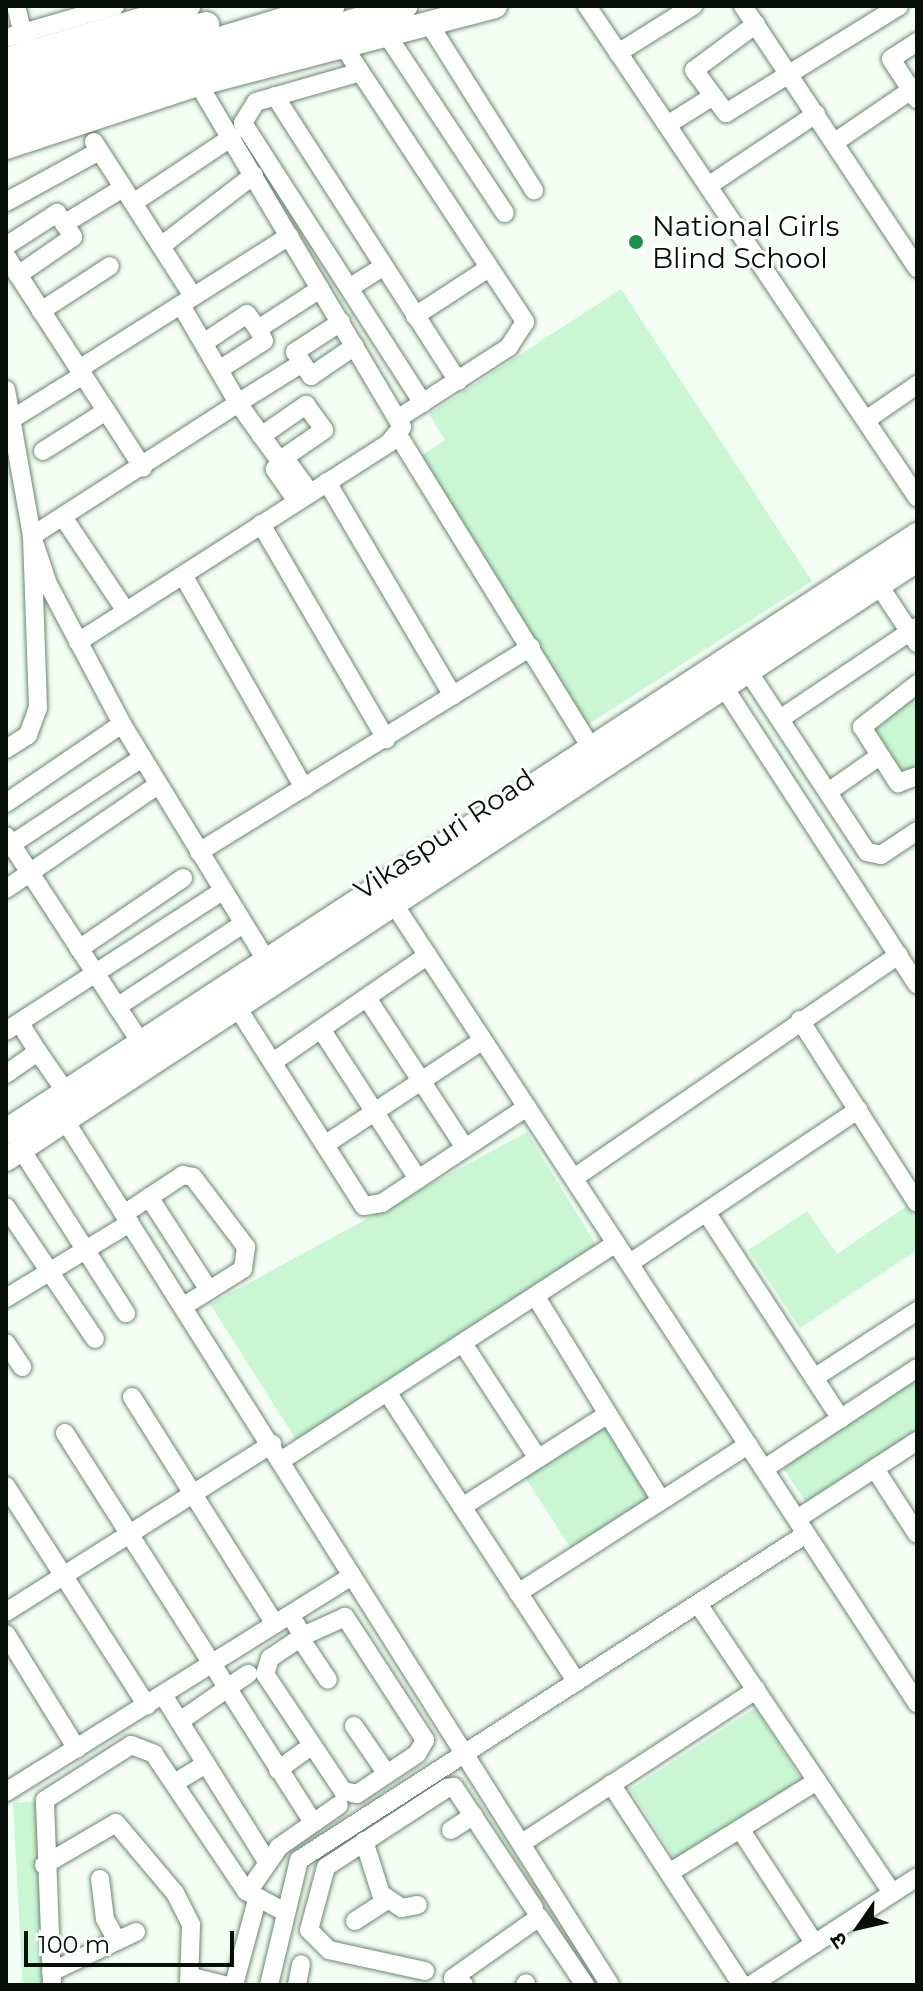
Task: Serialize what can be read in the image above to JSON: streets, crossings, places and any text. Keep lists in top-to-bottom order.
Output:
{
  "streets": {
    "street": ["Vikaspuri Road"]
  },
  "places": ["National Girls Blind School"],
  "scale_bar": "100 m",
  "north": "bottom left"
}
